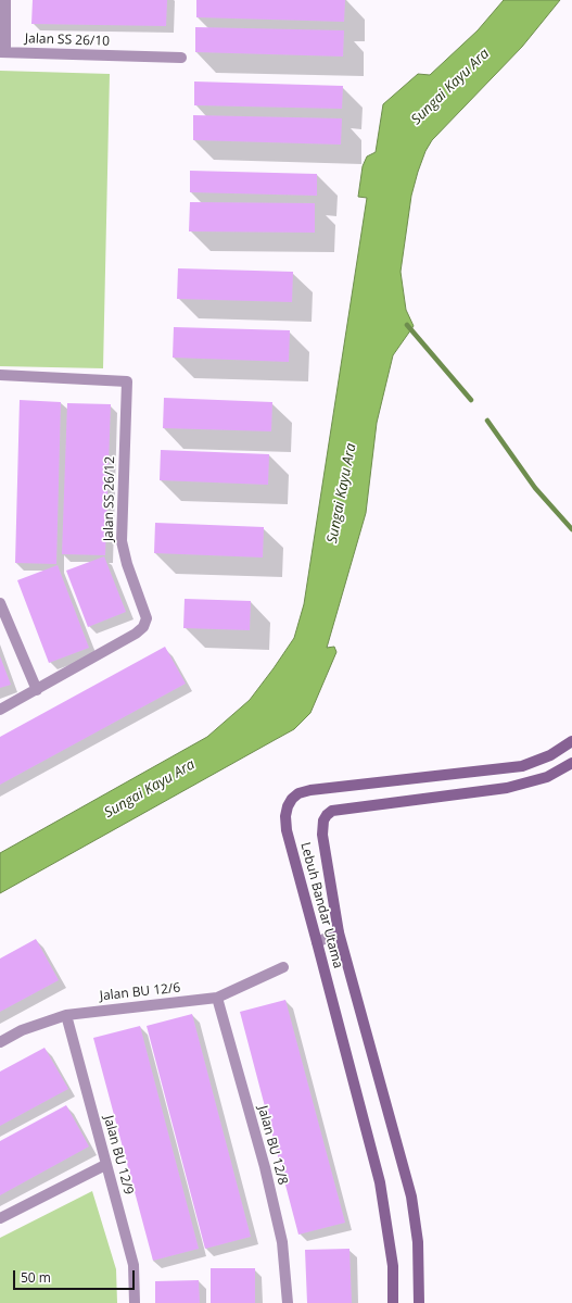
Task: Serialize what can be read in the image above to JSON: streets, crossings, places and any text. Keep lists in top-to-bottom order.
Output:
{
  "streets": {
    "main road": ["Lebuh Bandar Utama"],
    "street": [
      "Jalan SS 26/10",
      "Jalan SS 26/12",
      "Jalan BU 12/6",
      "Jalan BU 12/8",
      "Jalan BU 12/9"
    ]
  },
  "crossings": [
    ["Jalan BU 12/6", "Jalan BU 12/8"],
    ["Jalan BU 12/6", "Jalan BU 12/9"]
  ],
  "water": ["Sungai Kayu Ara"],
  "scale_bar": "50 m"
}
